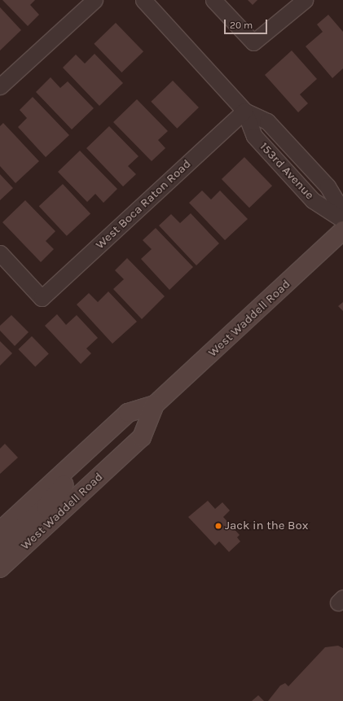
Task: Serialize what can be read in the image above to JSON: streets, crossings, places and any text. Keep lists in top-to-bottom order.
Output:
{
  "streets": {
    "main road": ["West Waddell Road"],
    "street": ["153rd Avenue", "West Boca Raton Road"]
  },
  "crossings": [
    ["153rd Avenue", "West Boca Raton Road"]
  ],
  "places": ["Jack in the Box"],
  "scale_bar": "20 m"
}
